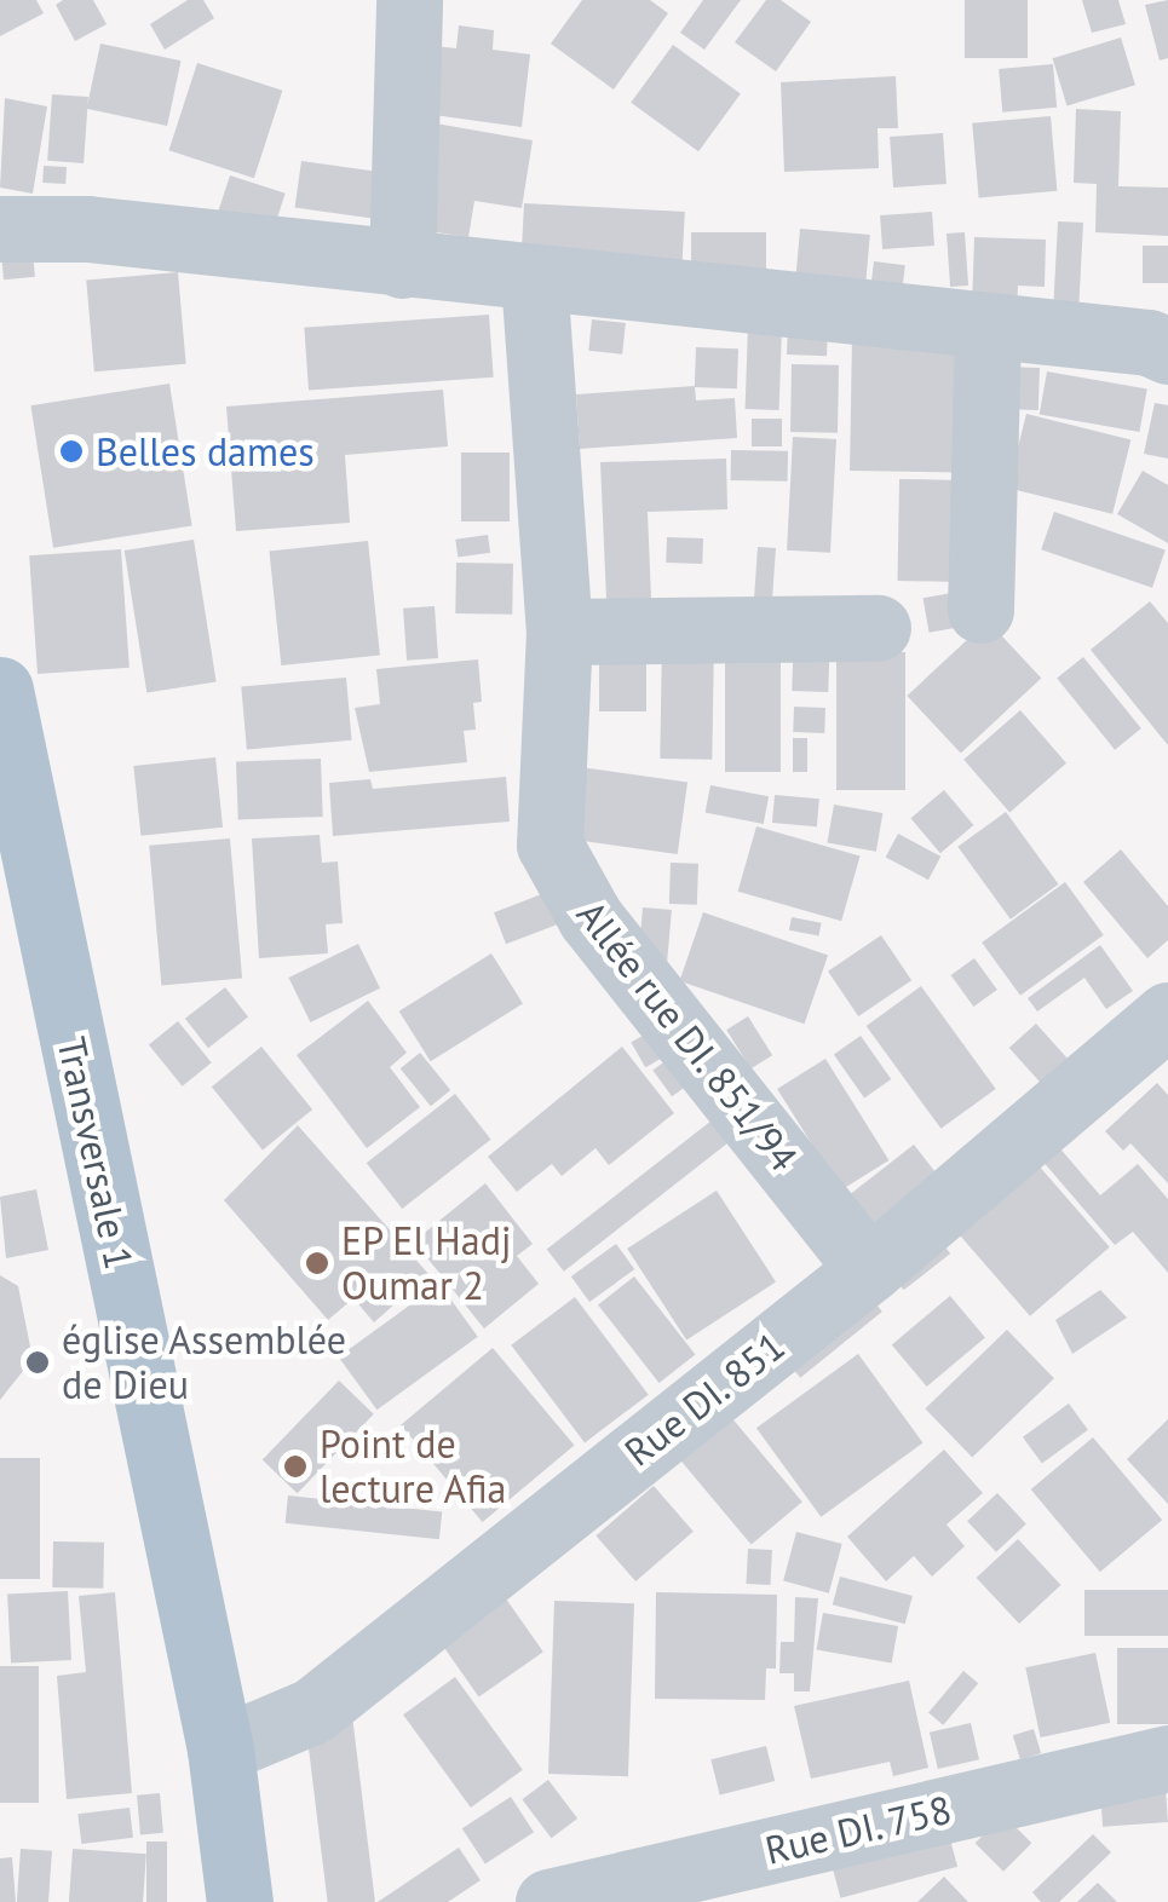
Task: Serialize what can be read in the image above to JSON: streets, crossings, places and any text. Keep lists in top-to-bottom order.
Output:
{
  "streets": {
    "main road": ["Transversale 1"],
    "street": ["Allée rue DI. 851/94", "Rue DI. 851", "Rue DI. 758"]
  },
  "crossings": [
    ["Allée rue DI. 851/94", "Rue DI. 851"],
    ["Transversale 1", "Rue DI. 851"]
  ],
  "places": [
    "Belles dames",
    "EP El Hadj Oumar 2",
    "église Assemblée de Dieu",
    "Point de lecture Afia"
  ]
}
